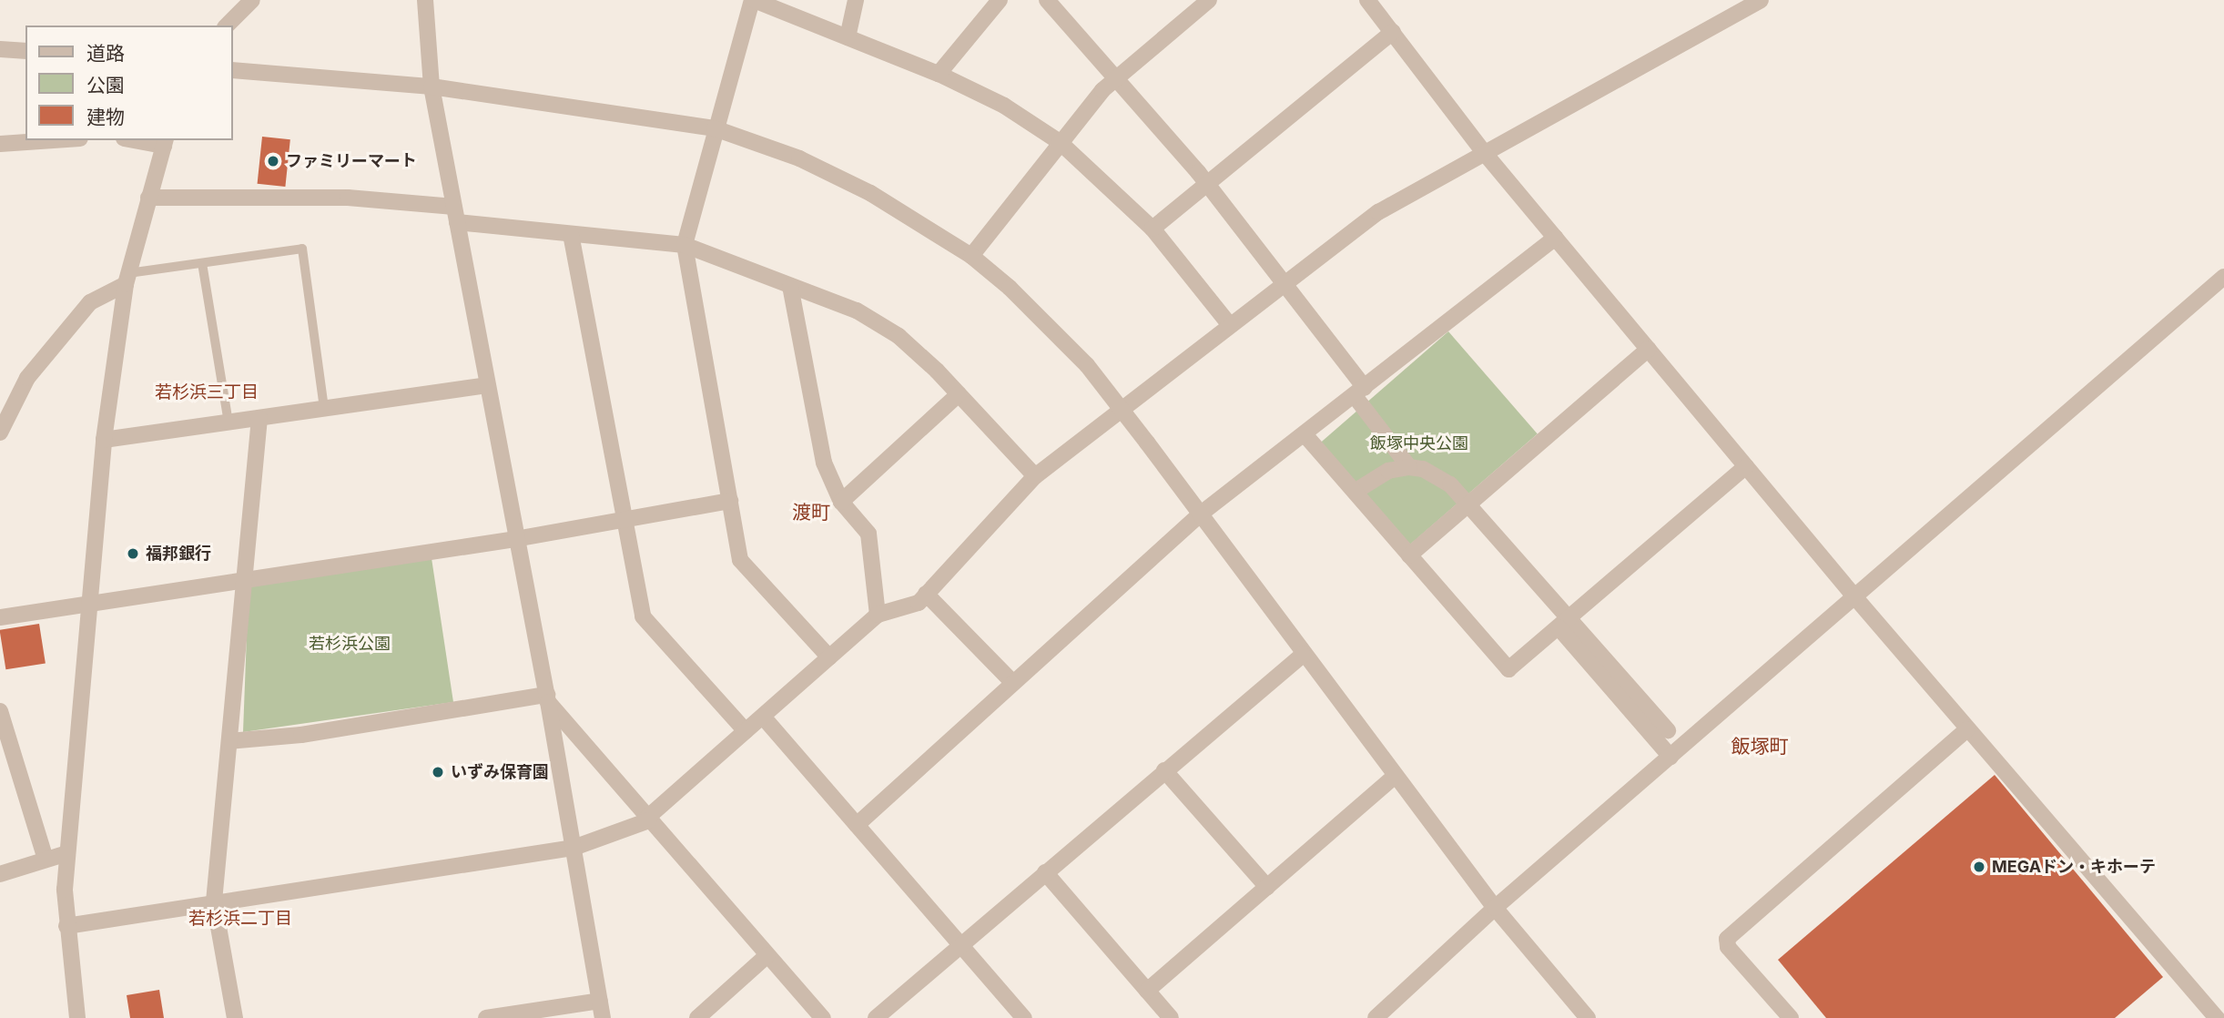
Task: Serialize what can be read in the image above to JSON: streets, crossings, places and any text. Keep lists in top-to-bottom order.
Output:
{
  "districts": [
    "若杉浜三丁目",
    "渡町",
    "飯塚町",
    "若杉浜二丁目"
  ],
  "parks": ["飯塚中央公園", "若杉浜公園"],
  "places": [
    "ファミリーマート",
    "福邦銀行",
    "いずみ保育園",
    "MEGAドン・キホーテ"
  ],
  "legend": ["道路", "公園", "建物"]
}
